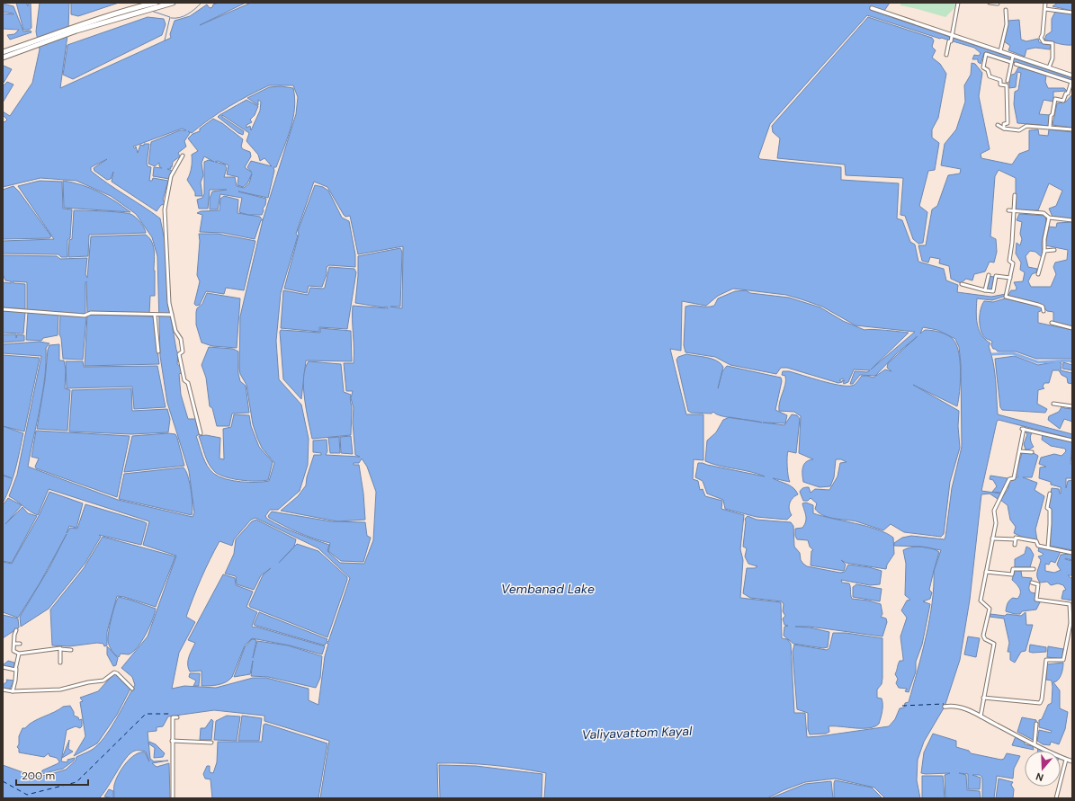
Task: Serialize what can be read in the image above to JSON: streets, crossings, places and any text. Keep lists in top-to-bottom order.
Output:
{
  "water": ["Vembanad Lake", "Valiyavattom Kayal"],
  "scale_bar": "200 m",
  "north": "bottom"
}
